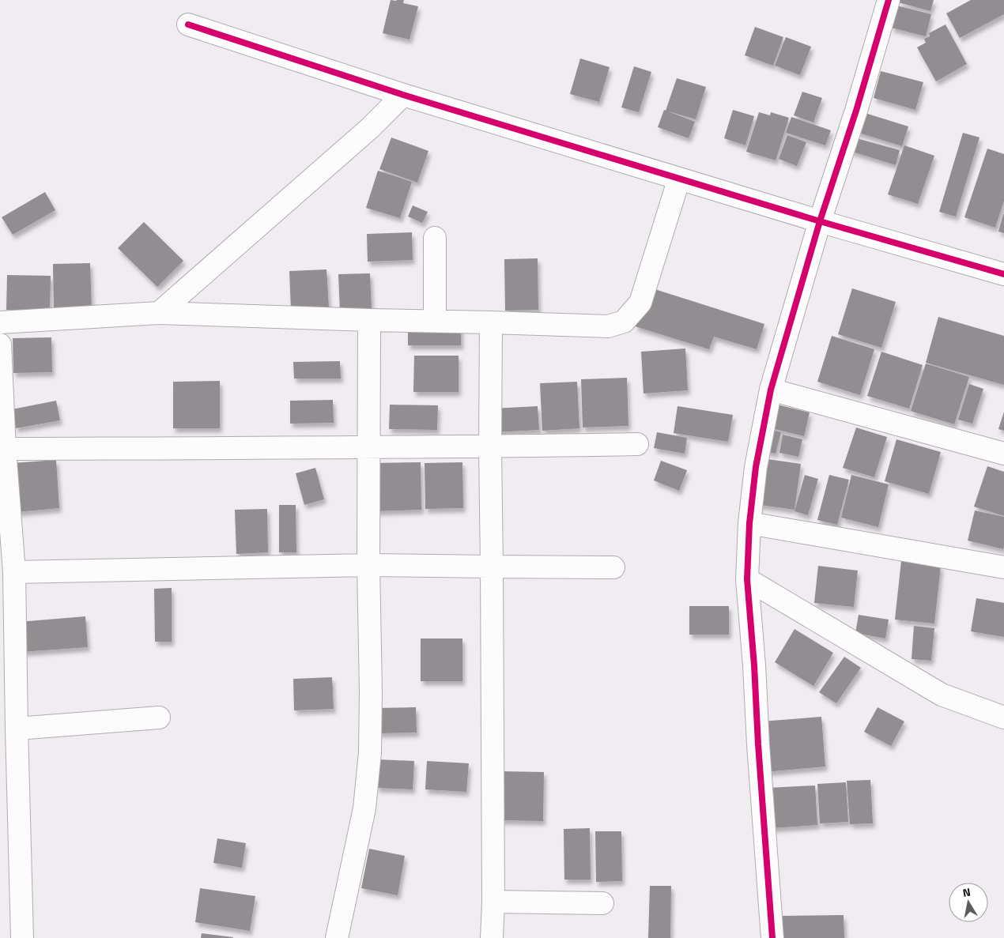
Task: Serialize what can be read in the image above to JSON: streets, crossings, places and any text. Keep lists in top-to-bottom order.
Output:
{
  "north": "top"
}
